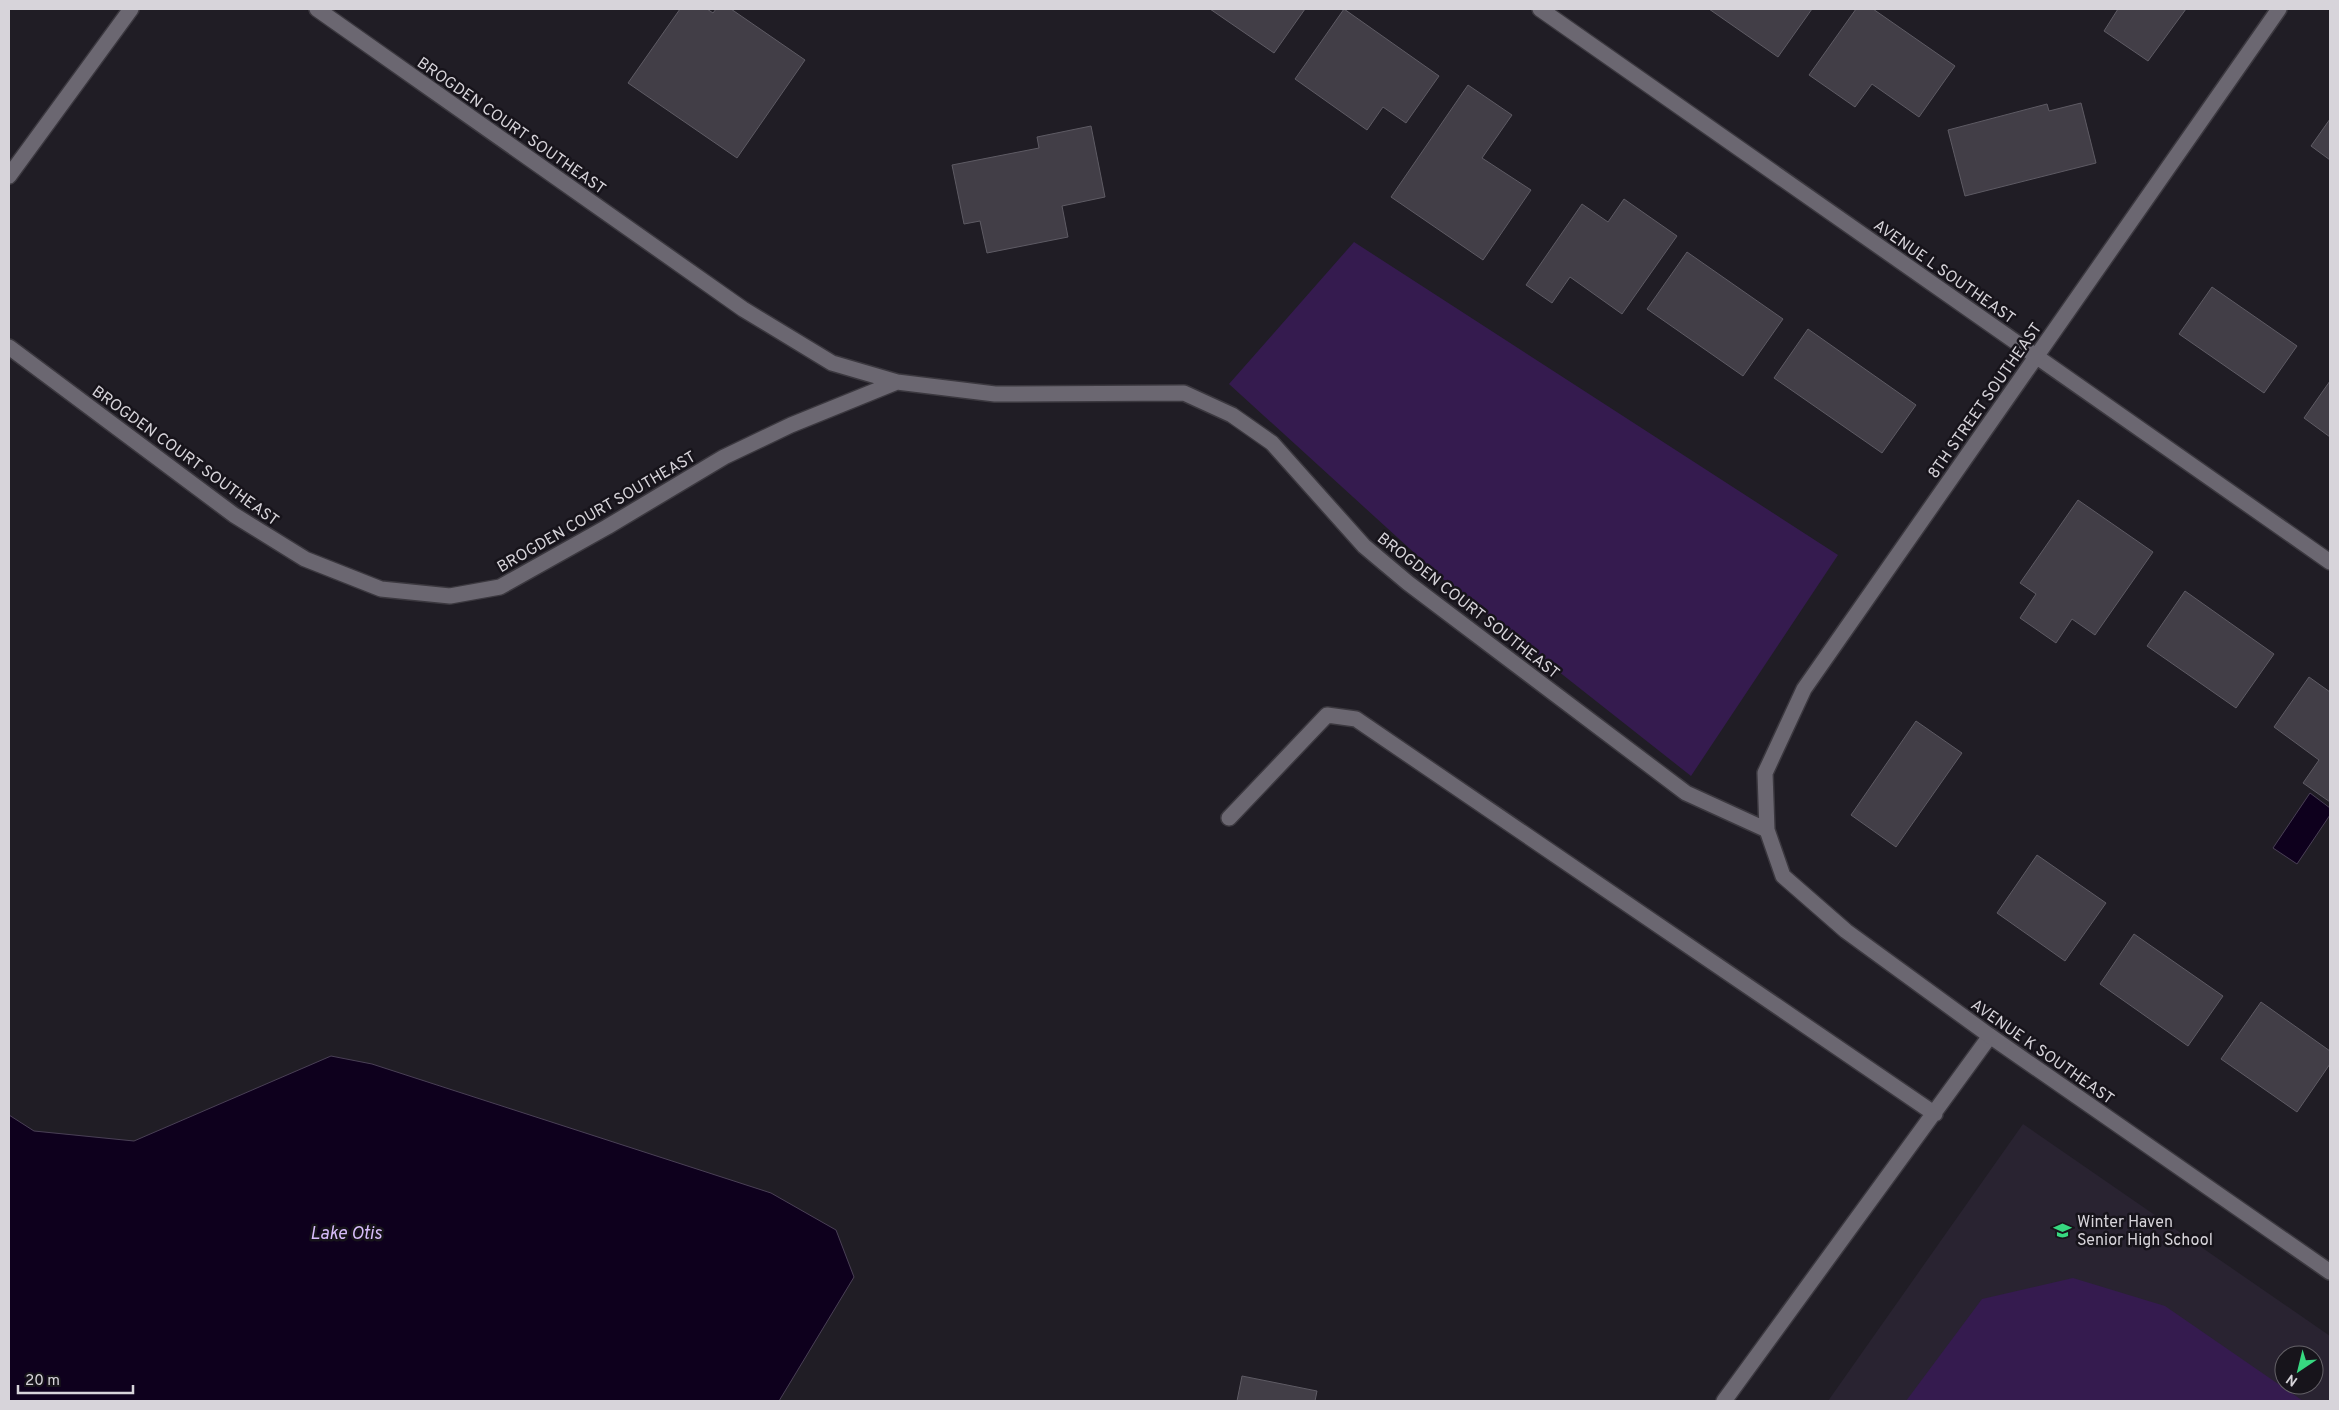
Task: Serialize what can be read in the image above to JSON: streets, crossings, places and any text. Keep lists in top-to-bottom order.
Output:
{
  "streets": {
    "street": [
      "BROGDEN COURT SOUTHEAST",
      "AVENUE L SOUTHEAST",
      "8TH STREET SOUTHEAST",
      "AVENUE K SOUTHEAST"
    ]
  },
  "crossings": [
    ["BROGDEN COURT SOUTHEAST", "8TH STREET SOUTHEAST"],
    ["BROGDEN COURT SOUTHEAST", "AVENUE K SOUTHEAST"],
    ["AVENUE L SOUTHEAST", "8TH STREET SOUTHEAST"],
    ["8TH STREET SOUTHEAST", "AVENUE K SOUTHEAST"]
  ],
  "water": ["Lake Otis"],
  "places": {
    "school or university": ["Winter Haven Senior High School"]
  },
  "scale_bar": "20 m",
  "north": "bottom left"
}
